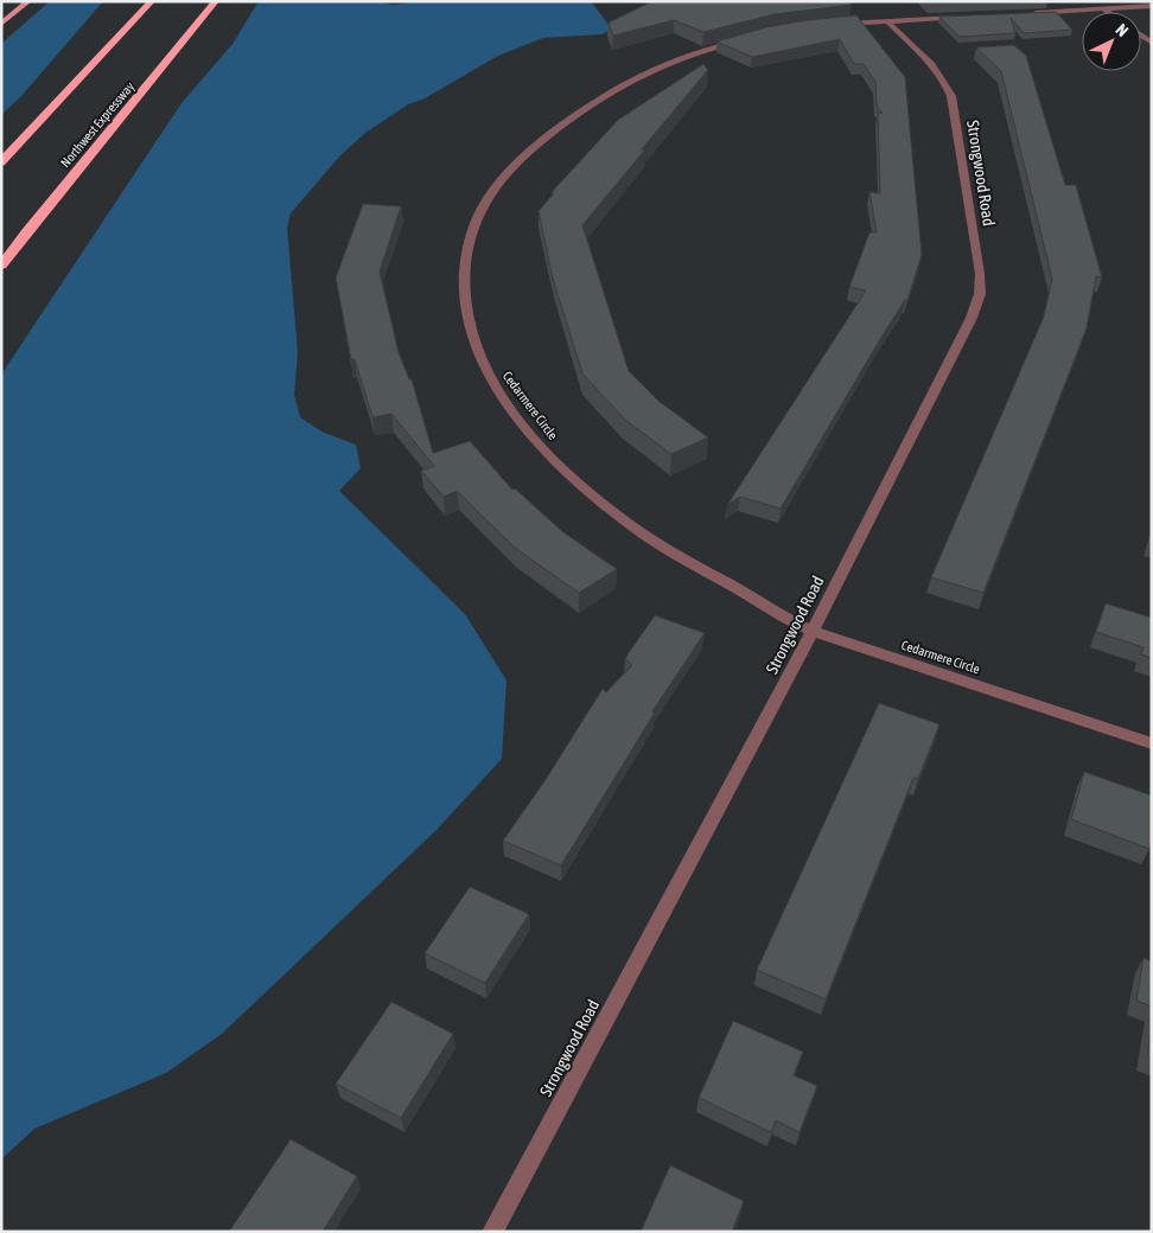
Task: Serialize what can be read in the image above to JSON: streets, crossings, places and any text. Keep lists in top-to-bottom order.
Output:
{
  "streets": {
    "highway": ["Northwest Expressway"],
    "street": ["Strongwood Road", "Cedarmere Circle"]
  },
  "crossings": [
    ["Strongwood Road", "Cedarmere Circle"]
  ],
  "north": "top right"
}
